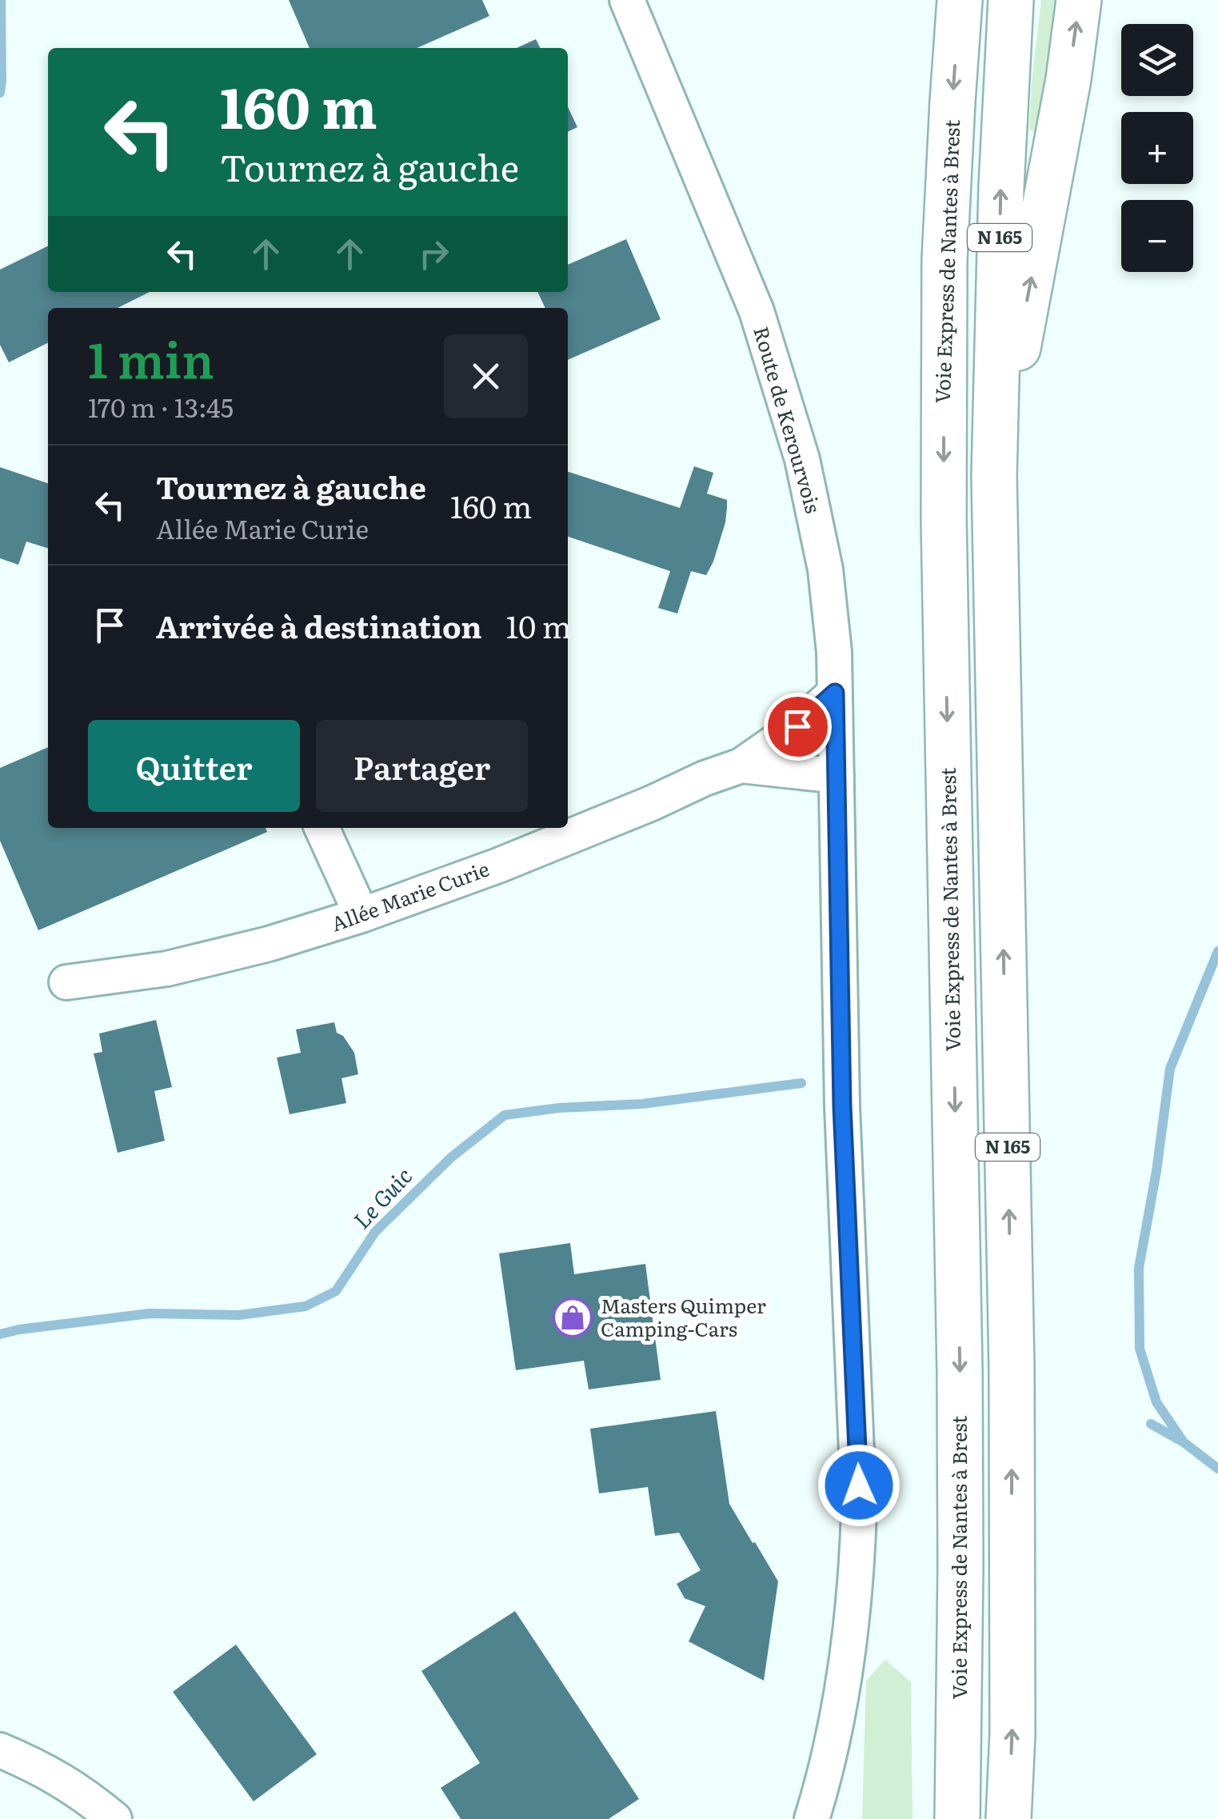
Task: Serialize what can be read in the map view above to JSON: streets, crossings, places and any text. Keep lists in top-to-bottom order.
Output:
{
  "streets": {
    "highway": ["N 165", "Voie Express de Nantes à Brest"],
    "street": ["Route de Kerourvois", "Allée Marie Curie"]
  },
  "crossings": [
    ["Route de Kerourvois", "Allée Marie Curie"]
  ],
  "water": ["Le Guic"],
  "places": {
    "shop": ["Masters Quimper Camping-Cars"]
  },
  "page": {
    "map_buttons": ["+", "−"],
    "turn": ["160 m", "Tournez à gauche"],
    "heading": ["1 min", "170 m · 13:45"],
    "list": [
      {
        "name": "Tournez à gauche",
        "note": "Allée Marie Curie",
        "value": "160 m"
      },
      {
        "name": "Arrivée à destination",
        "value": "10 m"
      }
    ],
    "buttons": ["Quitter", "Partager"]
  }
}
